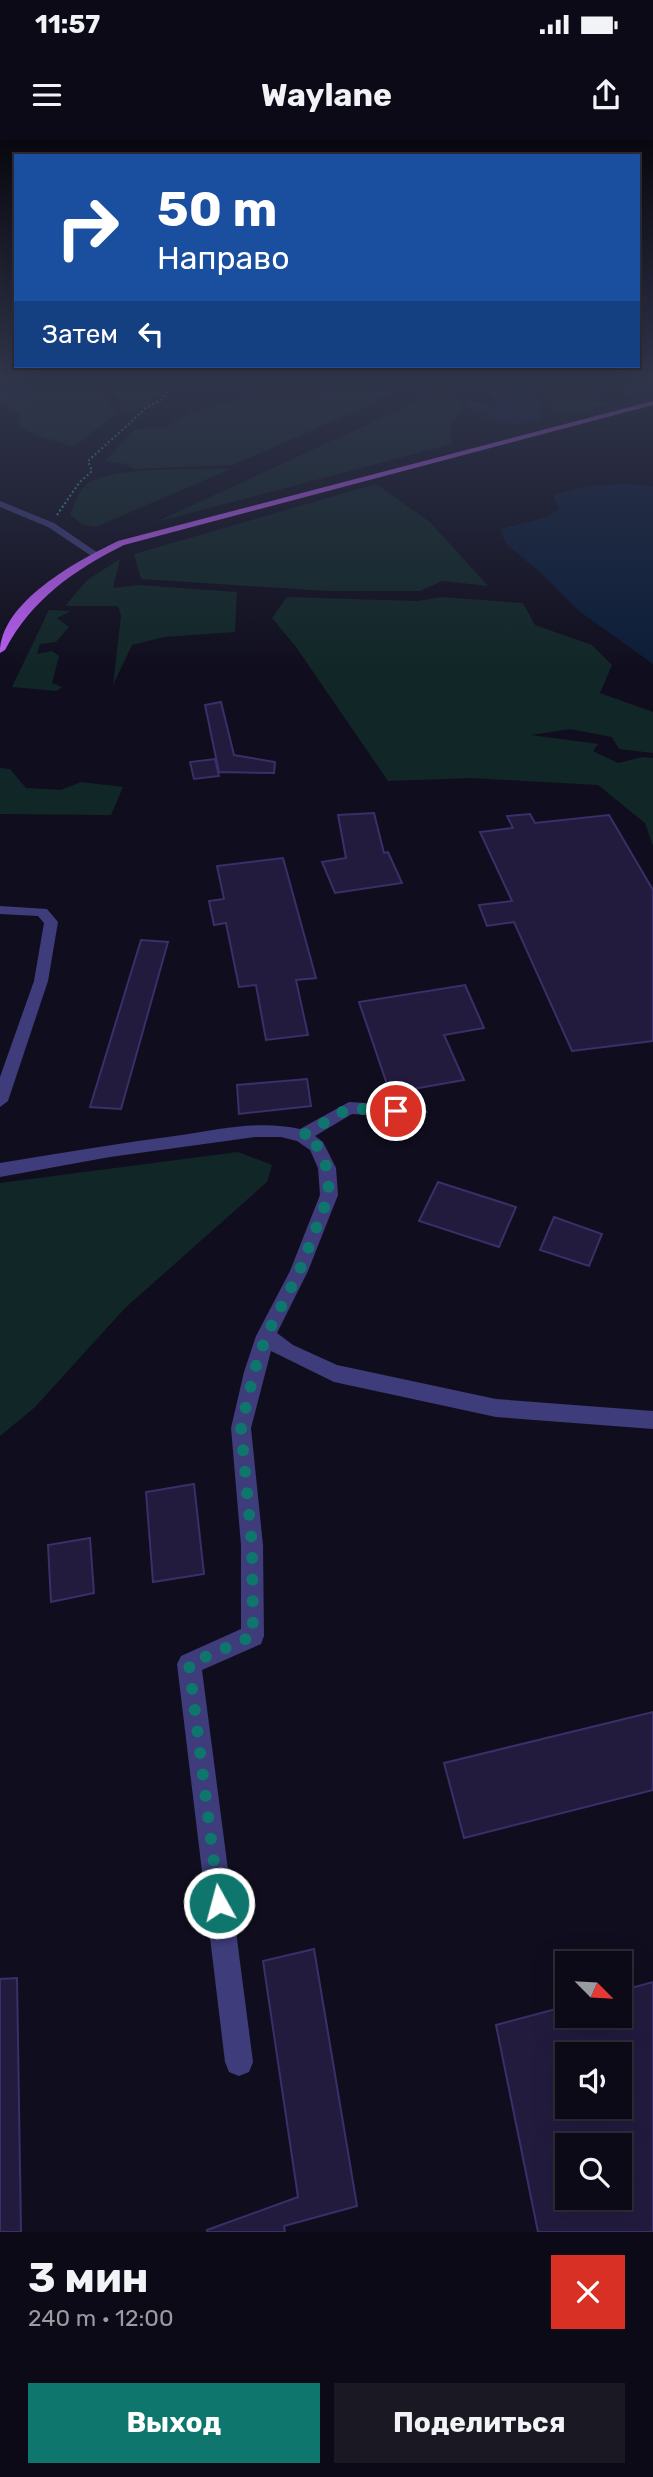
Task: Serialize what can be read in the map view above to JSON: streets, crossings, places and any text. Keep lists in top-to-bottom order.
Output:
{
  "north": "bottom right",
  "page": {
    "status": "11:57",
    "header": "Waylane",
    "turn": ["50 m", "Направо"],
    "then": "Затем",
    "heading": ["3 мин", "240 m · 12:00"],
    "buttons": ["Выход", "Поделиться"]
  }
}
